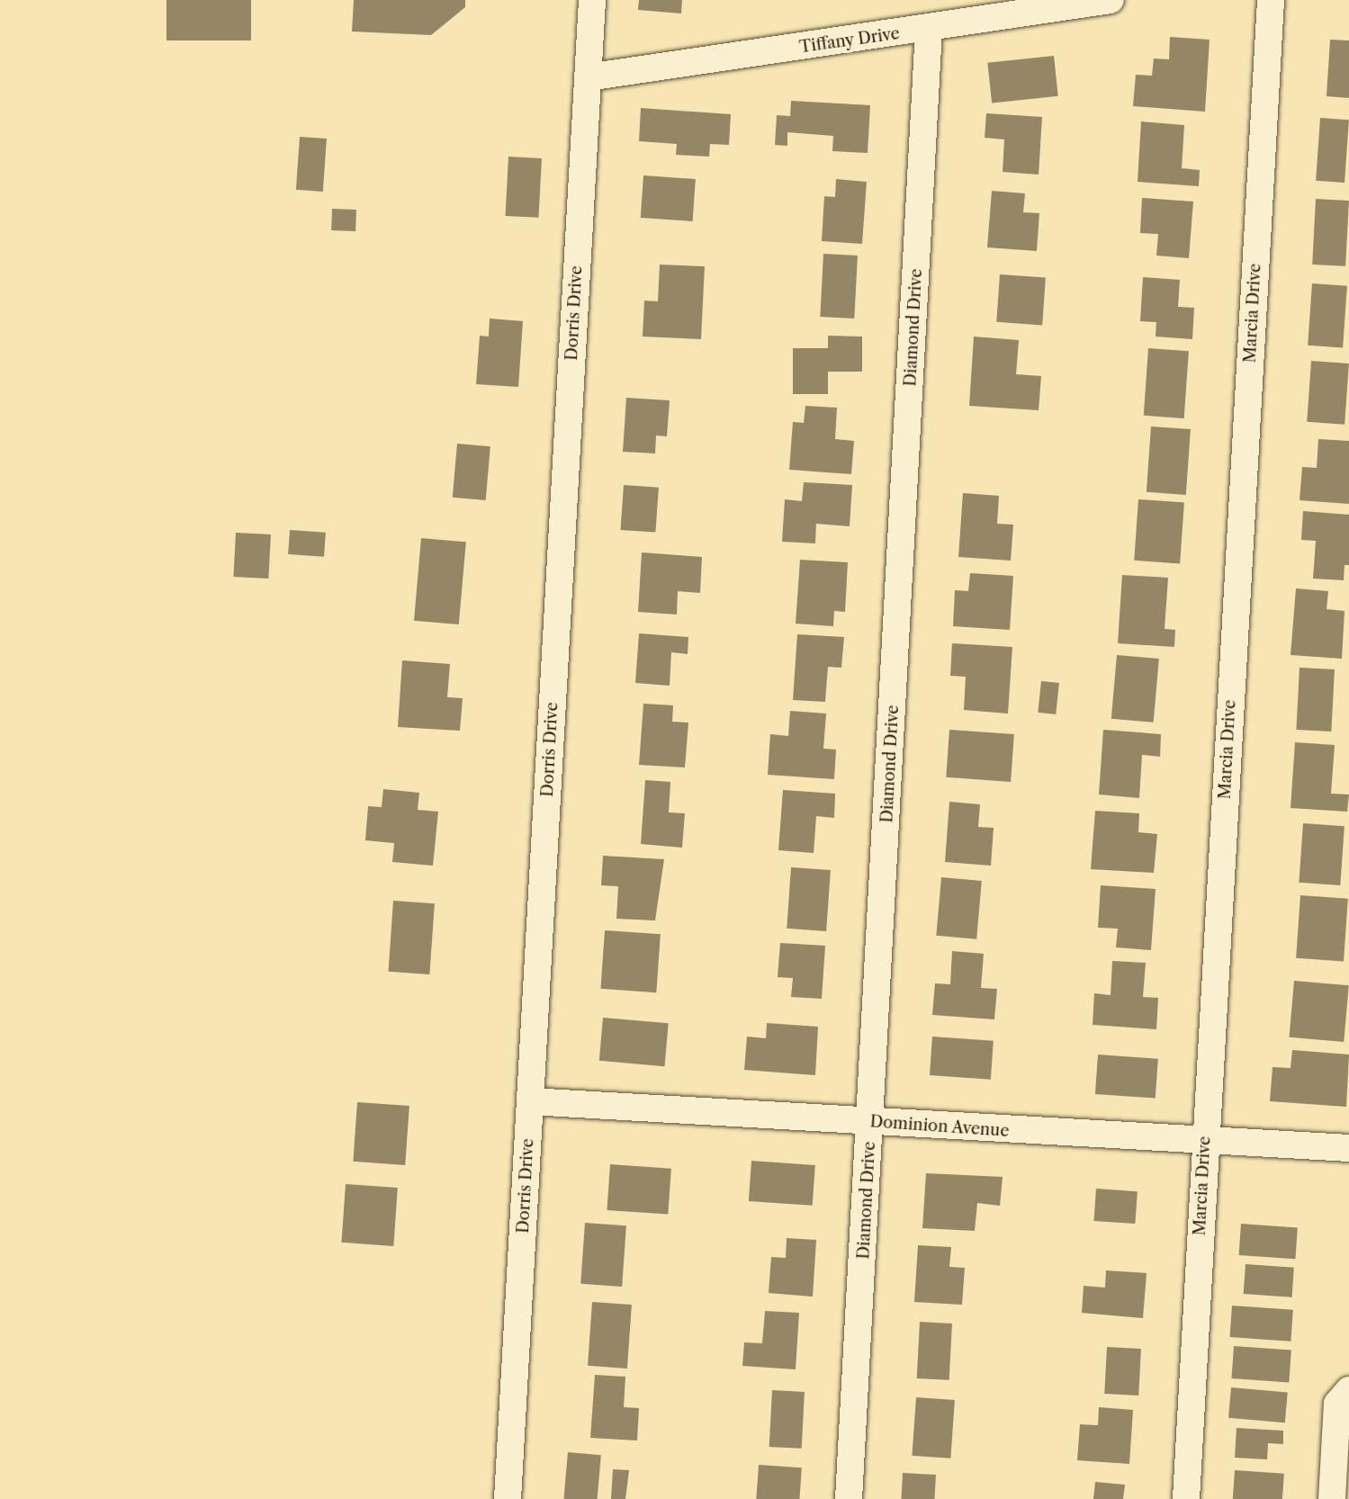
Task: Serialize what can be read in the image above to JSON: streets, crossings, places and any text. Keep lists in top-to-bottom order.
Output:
{
  "streets": {
    "street": [
      "Tiffany Drive",
      "Dorris Drive",
      "Marcia Drive",
      "Diamond Drive",
      "Dominion Avenue"
    ]
  },
  "crossings": [
    ["Tiffany Drive", "Dorris Drive"],
    ["Tiffany Drive", "Diamond Drive"],
    ["Dorris Drive", "Dominion Avenue"],
    ["Marcia Drive", "Dominion Avenue"],
    ["Diamond Drive", "Dominion Avenue"]
  ]
}
